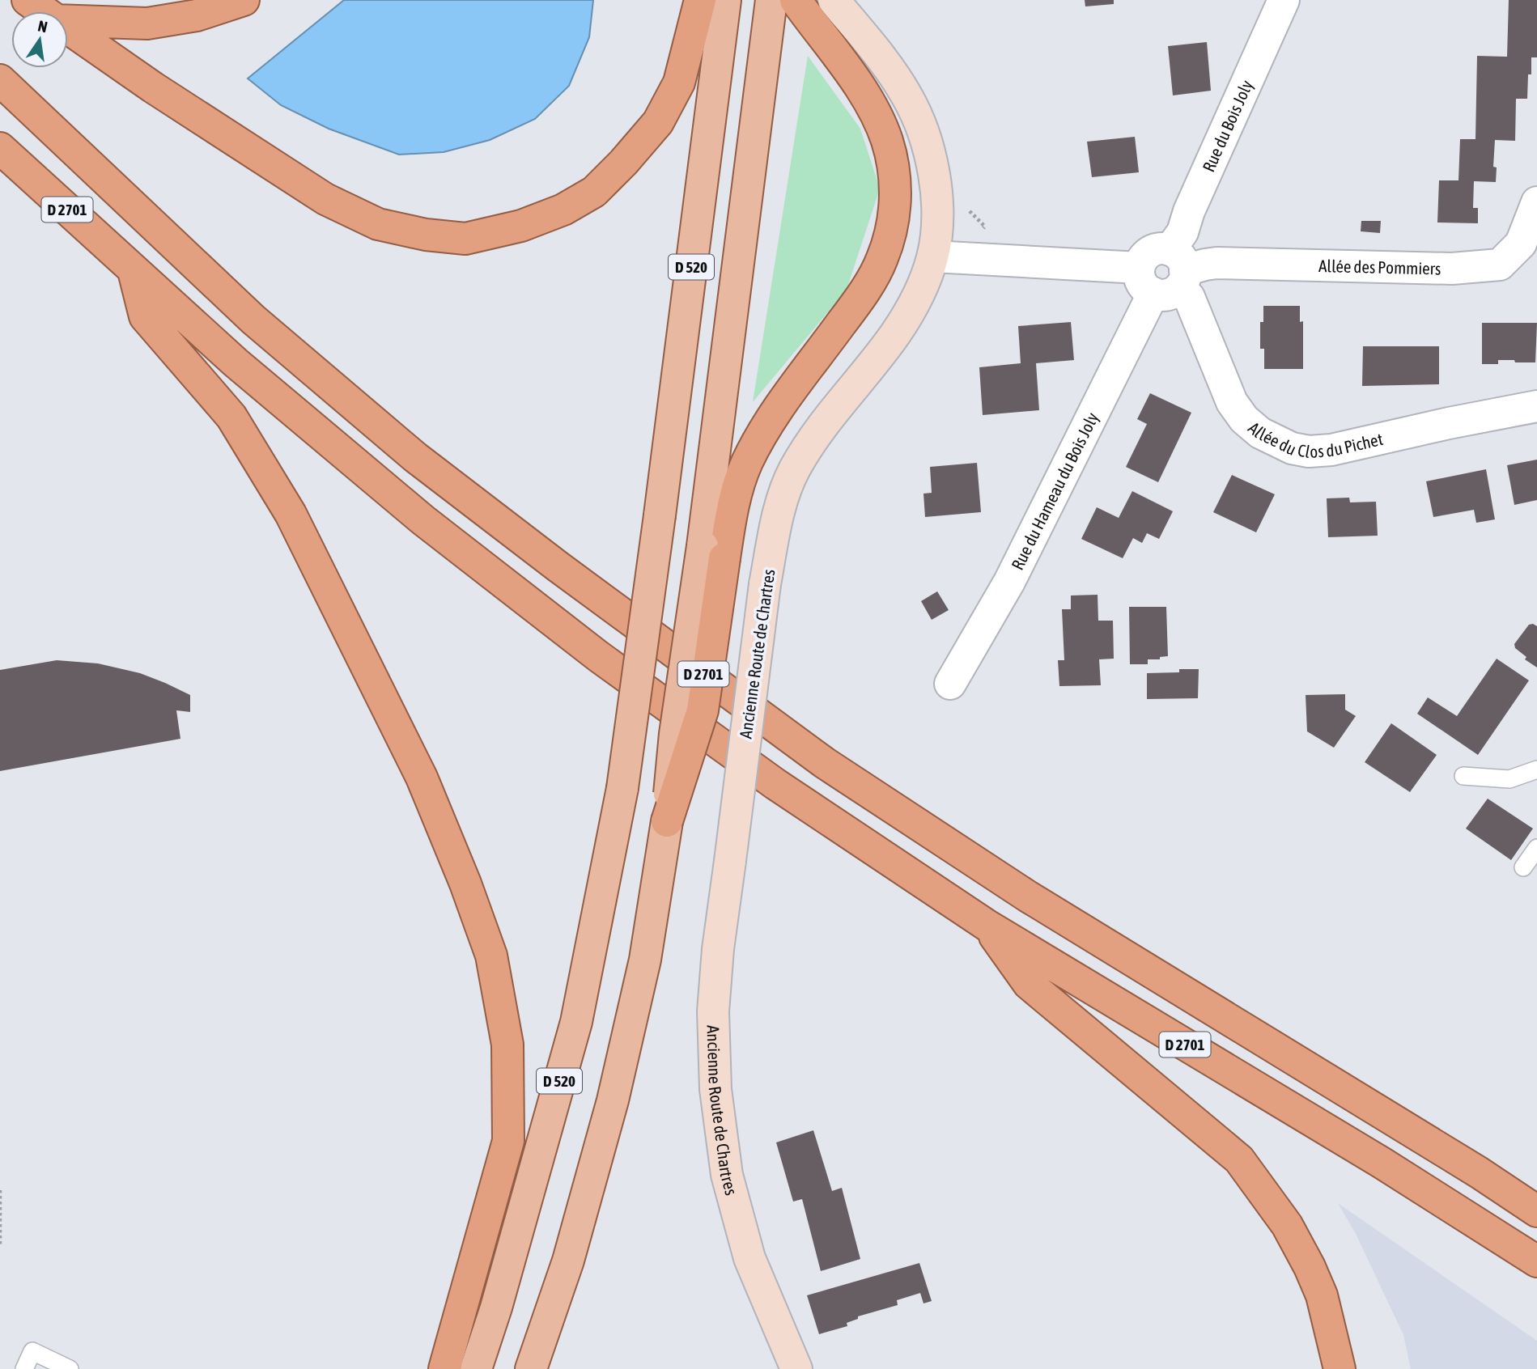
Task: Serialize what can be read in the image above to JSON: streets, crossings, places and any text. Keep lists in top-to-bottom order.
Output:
{
  "streets": {
    "highway": ["D 2701"],
    "main road": ["D 520", "Ancienne Route de Chartres"],
    "street": [
      "Rue du Bois Joly",
      "Allée des Pommiers",
      "Allée du Clos du Pichet",
      "Rue du Hameau du Bois Joly"
    ]
  },
  "crossings": [
    ["Rue du Bois Joly", "Allée des Pommiers"],
    ["Rue du Bois Joly", "Allée du Clos du Pichet"],
    ["Rue du Bois Joly", "Rue du Hameau du Bois Joly"],
    ["Allée des Pommiers", "Allée du Clos du Pichet"],
    ["Allée des Pommiers", "Rue du Hameau du Bois Joly"],
    ["Allée du Clos du Pichet", "Rue du Hameau du Bois Joly"]
  ],
  "north": "top"
}
